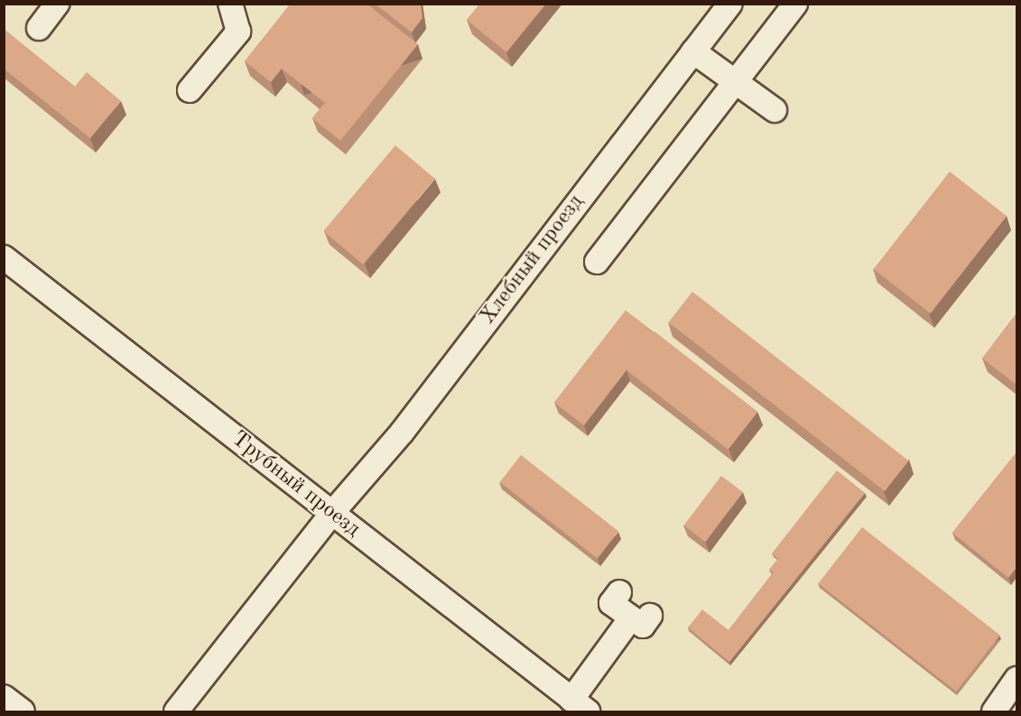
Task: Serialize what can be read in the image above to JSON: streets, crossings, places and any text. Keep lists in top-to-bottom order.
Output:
{
  "streets": {
    "street": ["Хлебный проезд", "Трубный проезд"]
  },
  "crossings": [
    ["Хлебный проезд", "Трубный проезд"]
  ]
}
